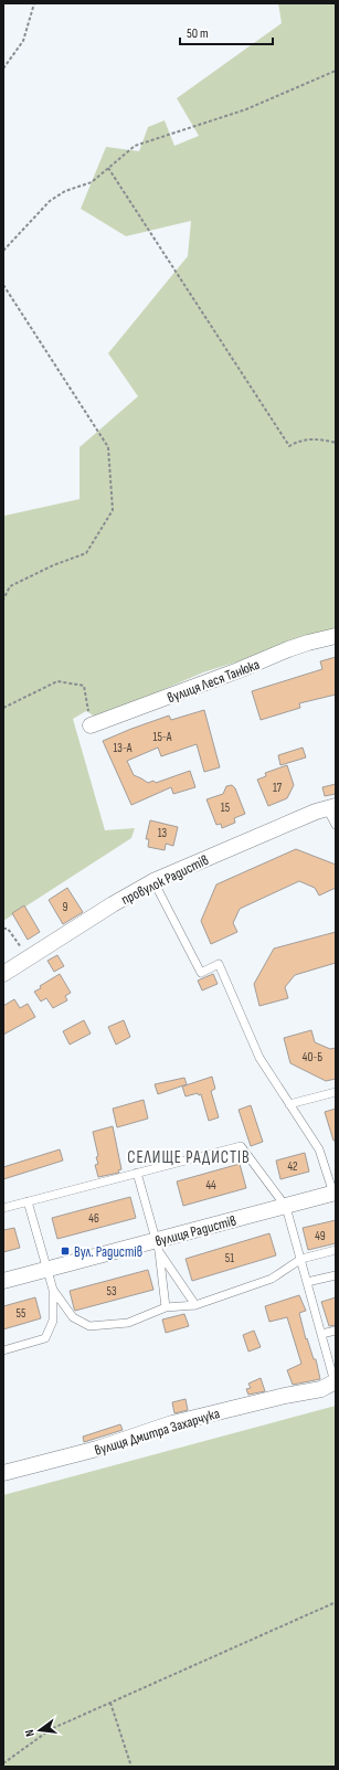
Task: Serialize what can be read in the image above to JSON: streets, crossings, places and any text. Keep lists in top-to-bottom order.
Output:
{
  "streets": {
    "street": [
      "вулиця Леся Танюка",
      "провулок Радистів",
      "вулиця Радистів",
      "вулиця Дмитра Захарчука"
    ]
  },
  "districts": ["СЕЛИЩЕ РАДИСТІВ"],
  "places": {
    "transit": ["Вул. Радистів"]
  },
  "house_numbers": [
    "15-А",
    "13-А",
    "17",
    "15",
    "13",
    "9",
    "40-Б",
    "42",
    "44",
    "46",
    "49",
    "51",
    "53",
    "55"
  ],
  "scale_bar": "50 m",
  "north": "left"
}
